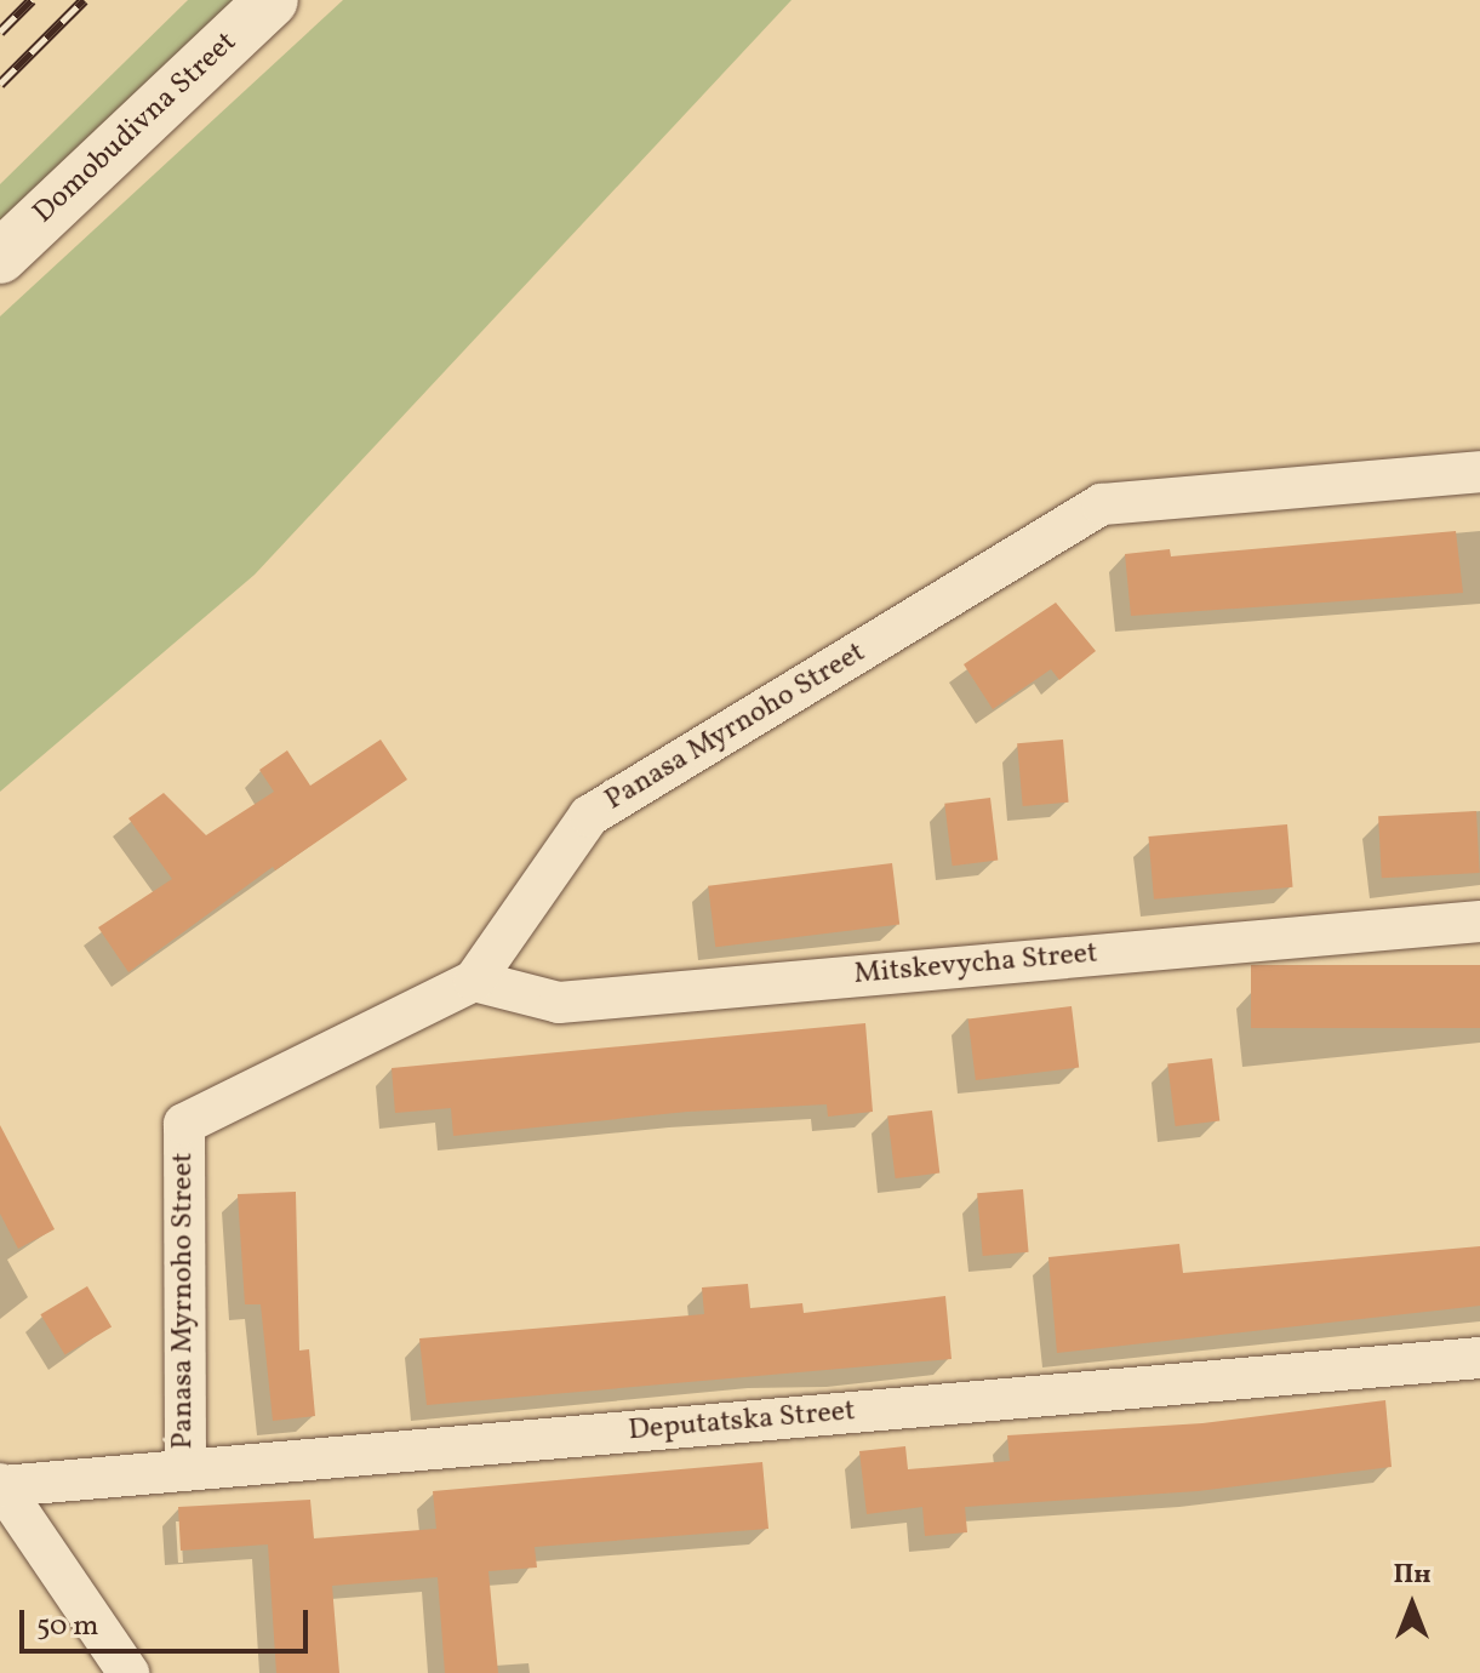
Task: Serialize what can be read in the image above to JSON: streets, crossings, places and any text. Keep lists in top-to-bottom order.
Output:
{
  "streets": {
    "street": [
      "Domobudivna Street",
      "Panasa Myrnoho Street",
      "Mitskevycha Street",
      "Deputatska Street"
    ]
  },
  "crossings": [
    ["Panasa Myrnoho Street", "Mitskevycha Street"],
    ["Panasa Myrnoho Street", "Deputatska Street"]
  ],
  "scale_bar": "50 m",
  "north": "top"
}
